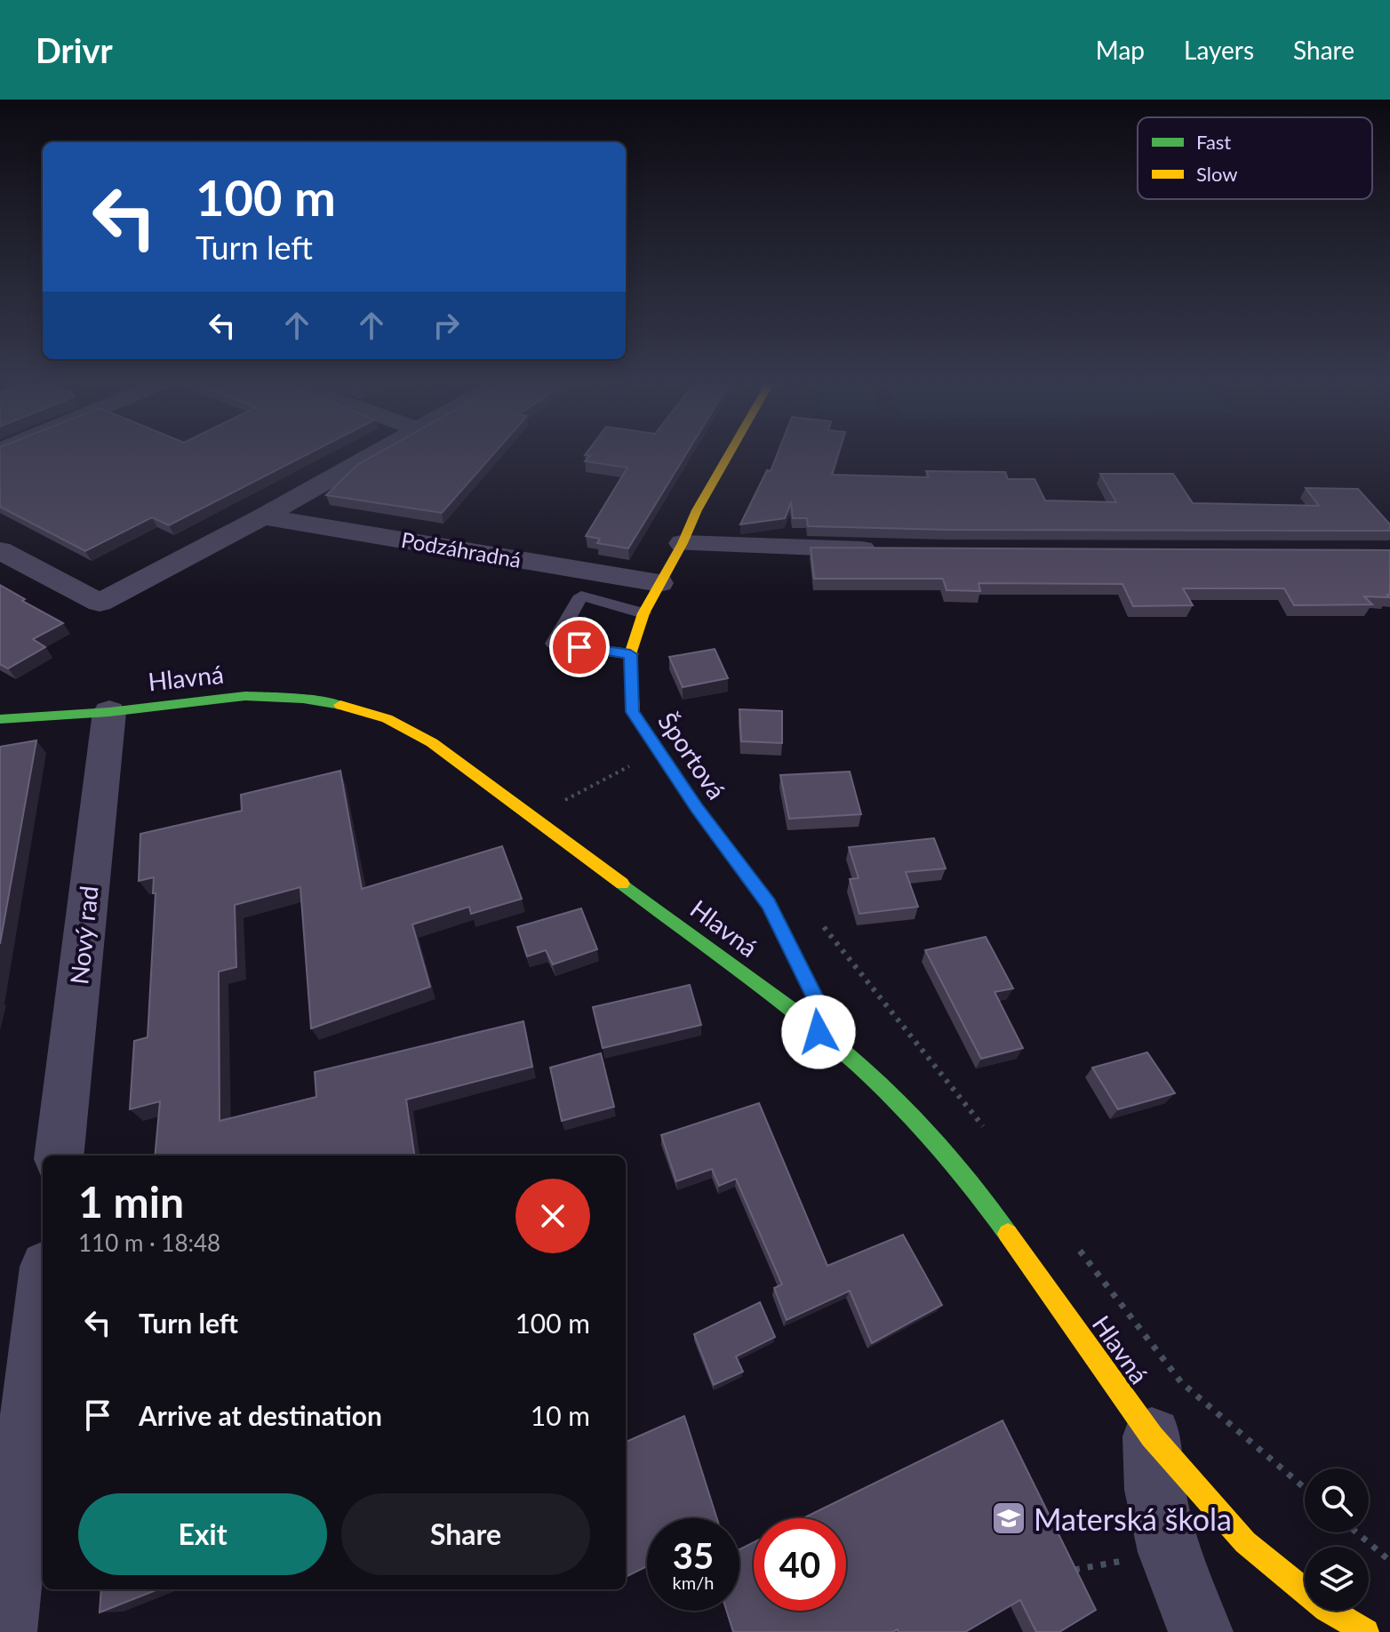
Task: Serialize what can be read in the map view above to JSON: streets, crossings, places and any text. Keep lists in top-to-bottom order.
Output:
{
  "streets": {
    "main road": ["Hlavná", "Športová"],
    "street": ["Podzáhradná", "Nový rad"]
  },
  "crossings": [
    ["Podzáhradná", "Športová"],
    ["Hlavná", "Športová"],
    ["Hlavná", "Nový rad"]
  ],
  "places": {
    "school or university": ["Materská škola"]
  },
  "legend": ["Fast", "Slow"],
  "page": {
    "header": "Drivr",
    "nav": ["Map", "Layers", "Share"],
    "turn": ["100 m", "Turn left"],
    "heading": ["1 min", "110 m · 18:48"],
    "list": [
      {
        "name": "Turn left",
        "value": "100 m"
      },
      {
        "name": "Arrive at destination",
        "value": "10 m"
      }
    ],
    "buttons": ["Exit", "Share"],
    "speed": "35 km/h",
    "limit": "40"
  }
}
